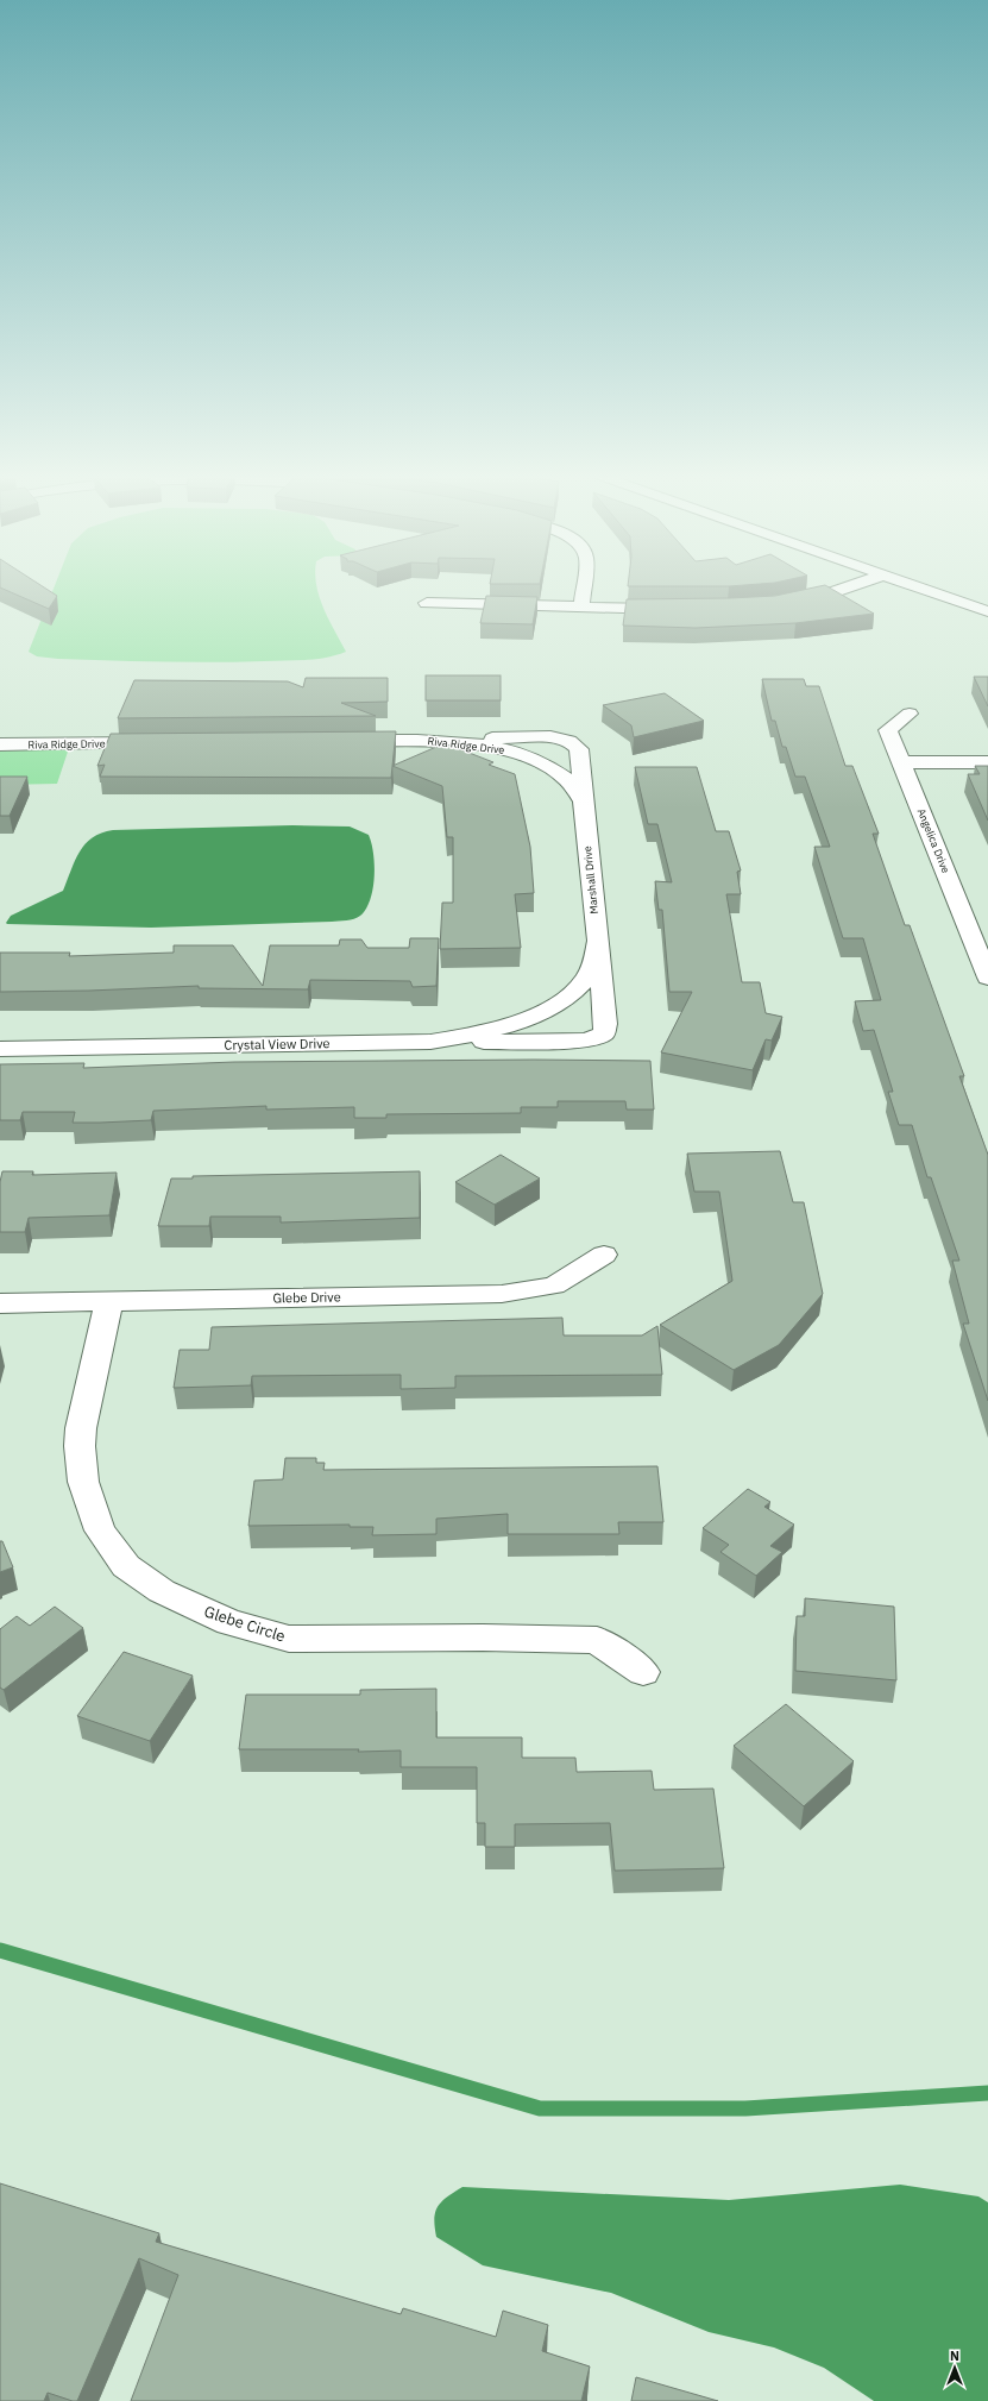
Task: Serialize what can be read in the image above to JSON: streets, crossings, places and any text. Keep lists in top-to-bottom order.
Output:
{
  "streets": {
    "street": [
      "Riva Ridge Drive",
      "Angelica Drive",
      "Marshall Drive",
      "Crystal View Drive",
      "Glebe Drive",
      "Glebe Circle"
    ]
  },
  "crossings": [
    ["Riva Ridge Drive", "Marshall Drive"],
    ["Marshall Drive", "Crystal View Drive"],
    ["Glebe Drive", "Glebe Circle"]
  ],
  "north": "top"
}
